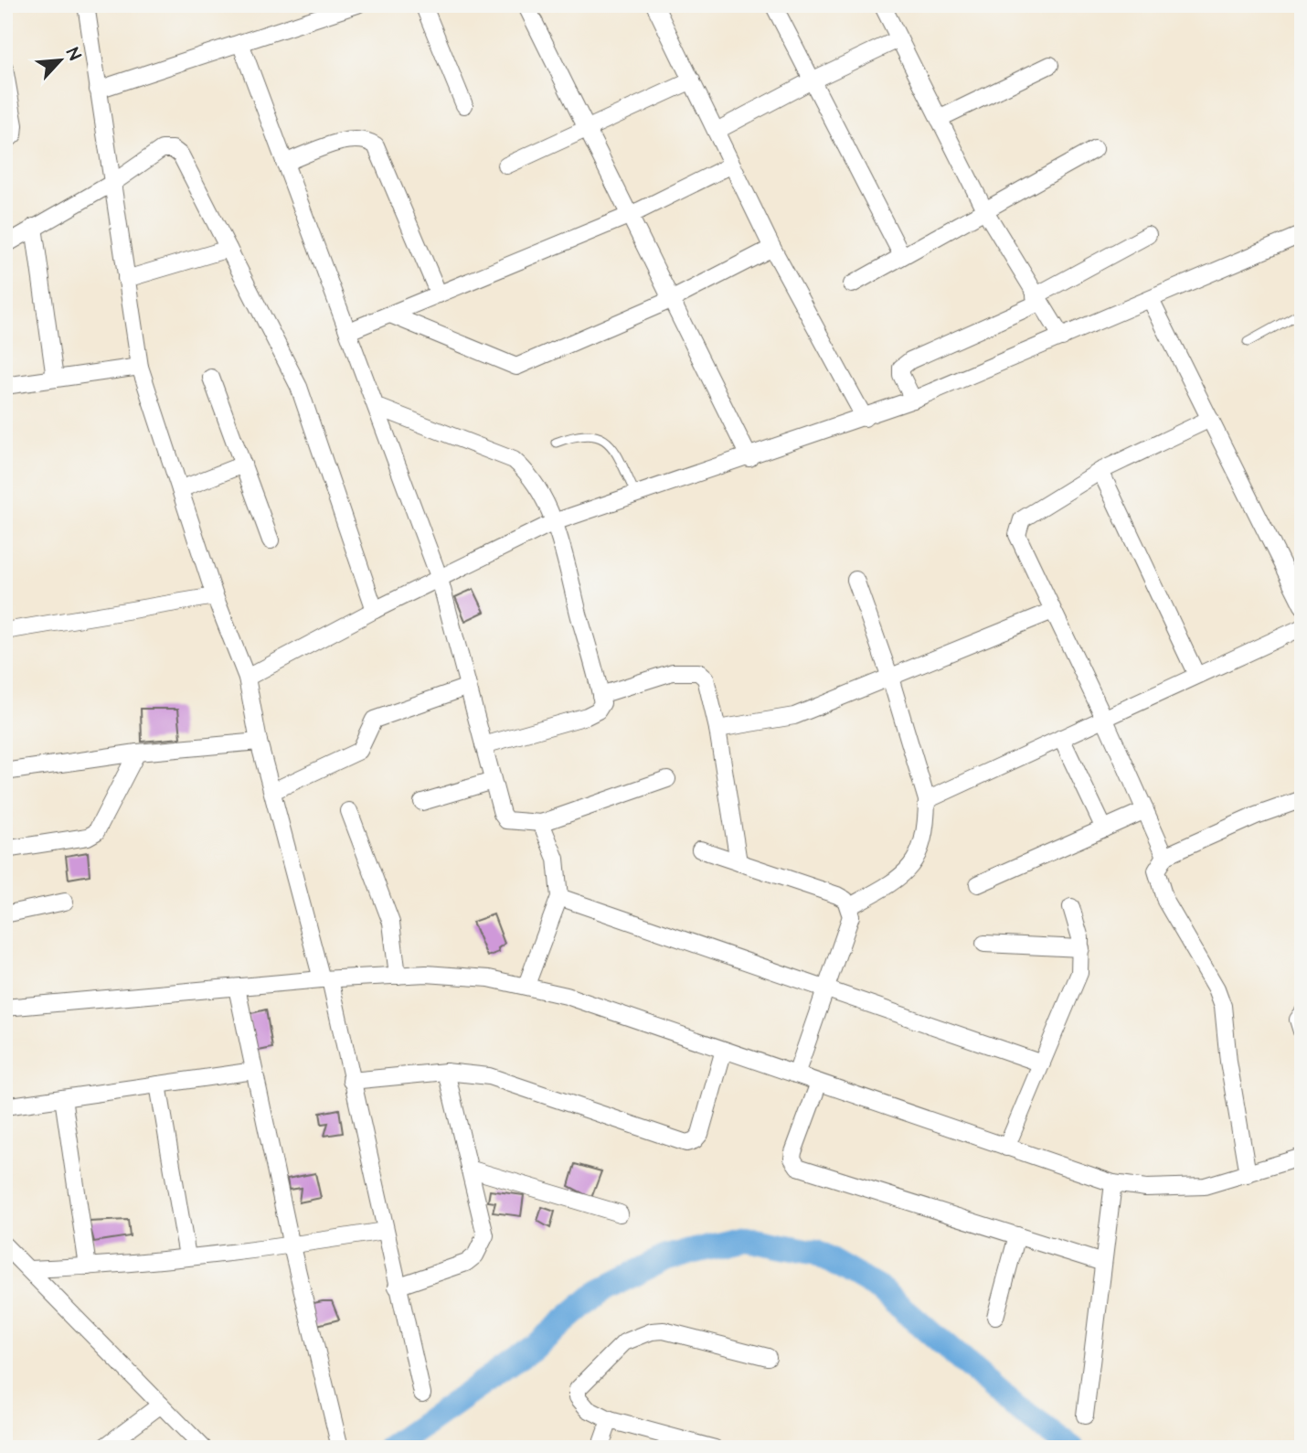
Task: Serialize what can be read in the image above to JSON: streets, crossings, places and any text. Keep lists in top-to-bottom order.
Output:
{
  "north": "top right"
}
